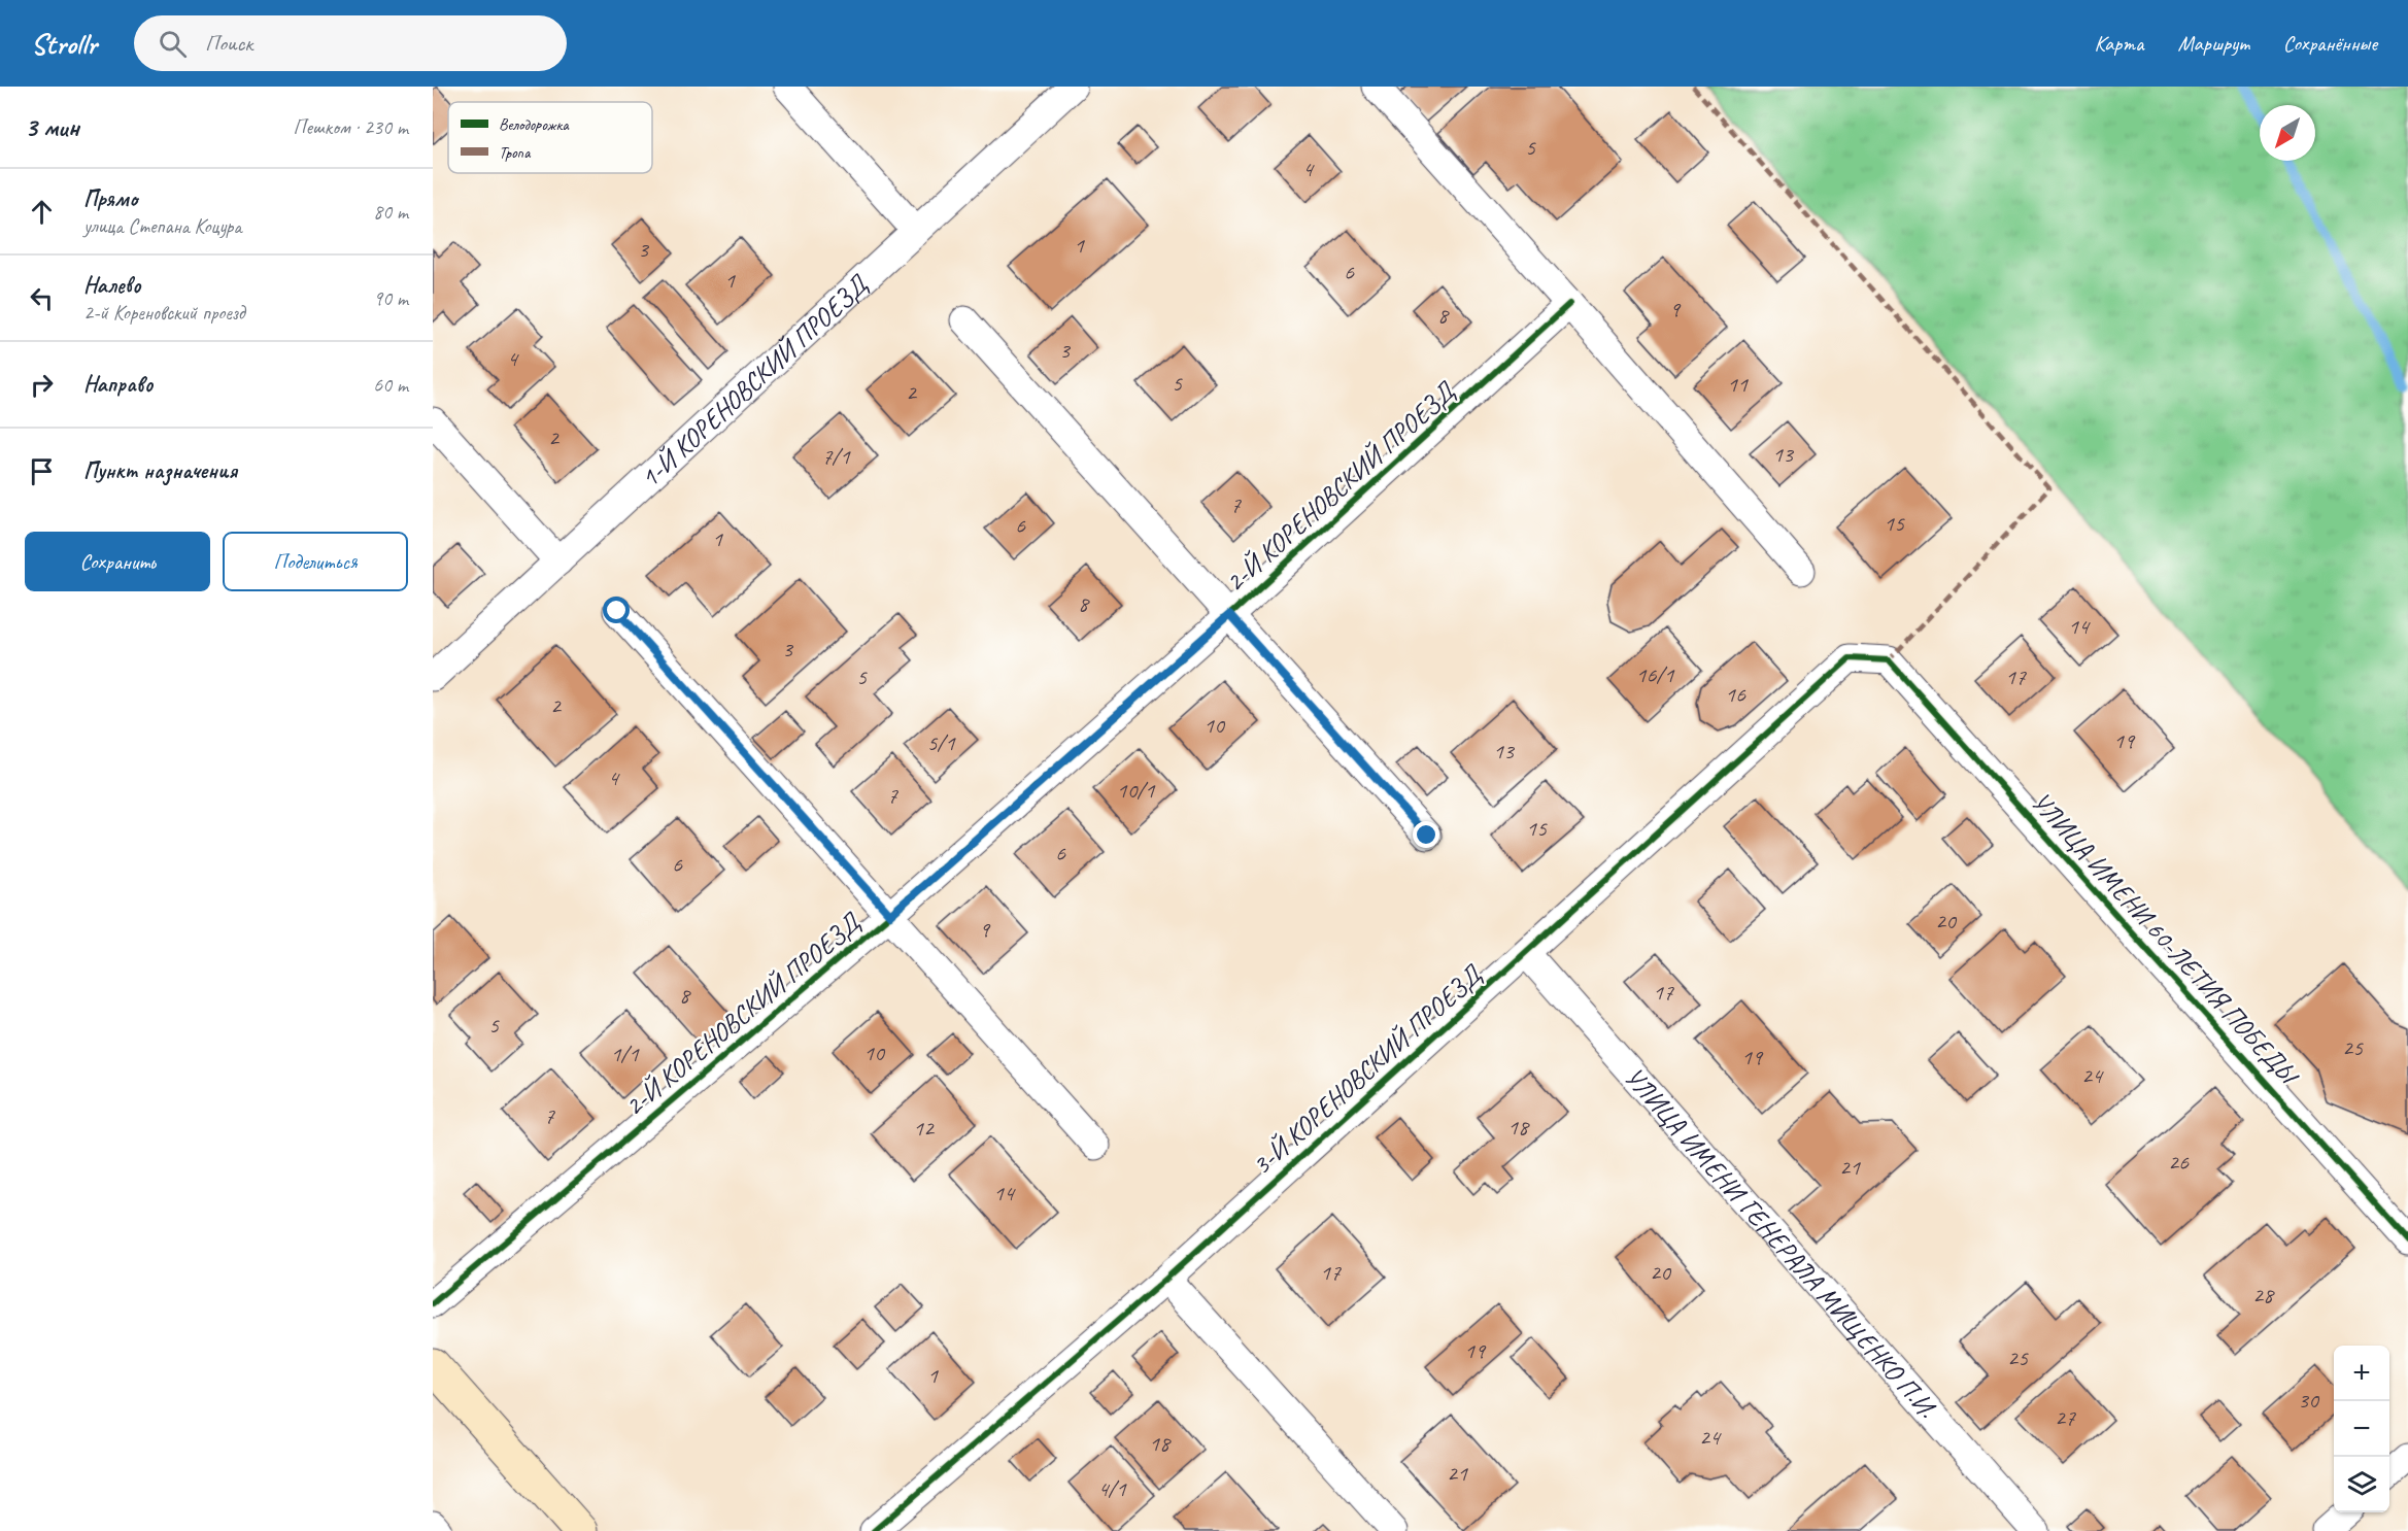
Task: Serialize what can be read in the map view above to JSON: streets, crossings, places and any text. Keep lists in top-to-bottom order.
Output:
{
  "streets": {
    "street": [
      "1-Й КОРЕНОВСКИЙ ПРОЕЗД",
      "2-Й КОРЕНОВСКИЙ ПРОЕЗД",
      "УЛИЦА ИМЕНИ 60-ЛЕТИЯ ПОБЕДЫ",
      "3-Й КОРЕНОВСКИЙ ПРОЕЗД",
      "УЛИЦА ИМЕНИ ГЕНЕРАЛА МИЩЕНКО П.И."
    ]
  },
  "crossings": [
    ["УЛИЦА ИМЕНИ 60-ЛЕТИЯ ПОБЕДЫ", "3-Й КОРЕНОВСКИЙ ПРОЕЗД"],
    ["3-Й КОРЕНОВСКИЙ ПРОЕЗД", "УЛИЦА ИМЕНИ ГЕНЕРАЛА МИЩЕНКО П.И."]
  ],
  "house_numbers": [
    "5",
    "4",
    "1",
    "3",
    "6",
    "1",
    "9",
    "8",
    "3",
    "4",
    "5",
    "11",
    "2",
    "2",
    "13",
    "7/1",
    "7",
    "15",
    "6",
    "1",
    "8",
    "14",
    "3",
    "16/1",
    "5",
    "17",
    "16",
    "2",
    "10",
    "19",
    "5/1",
    "13",
    "4",
    "10/1",
    "7",
    "15",
    "6",
    "6",
    "20",
    "9",
    "17",
    "8",
    "5",
    "25",
    "10",
    "1/1",
    "19",
    "24",
    "7",
    "18",
    "12",
    "26",
    "21",
    "14",
    "17",
    "20",
    "28",
    "19",
    "25",
    "1",
    "30",
    "27",
    "24",
    "18",
    "21",
    "4/1"
  ],
  "legend": ["Велодорожка", "Тропа"],
  "north": "bottom left",
  "page": {
    "header": "Strollr",
    "search": "Поиск",
    "nav": ["Карта", "Маршрут", "Сохранённые"],
    "heading": ["3 мин", "Пешком · 230 m"],
    "list": [
      ["Прямо", "улица Степана Коцура", "80 m"],
      ["Налево", "2-й Кореновский проезд", "90 m"],
      ["Направо", "60 m"],
      "Пункт назначения"
    ],
    "buttons": ["Сохранить", "Поделиться"],
    "map_buttons": ["+", "−"]
  }
}
